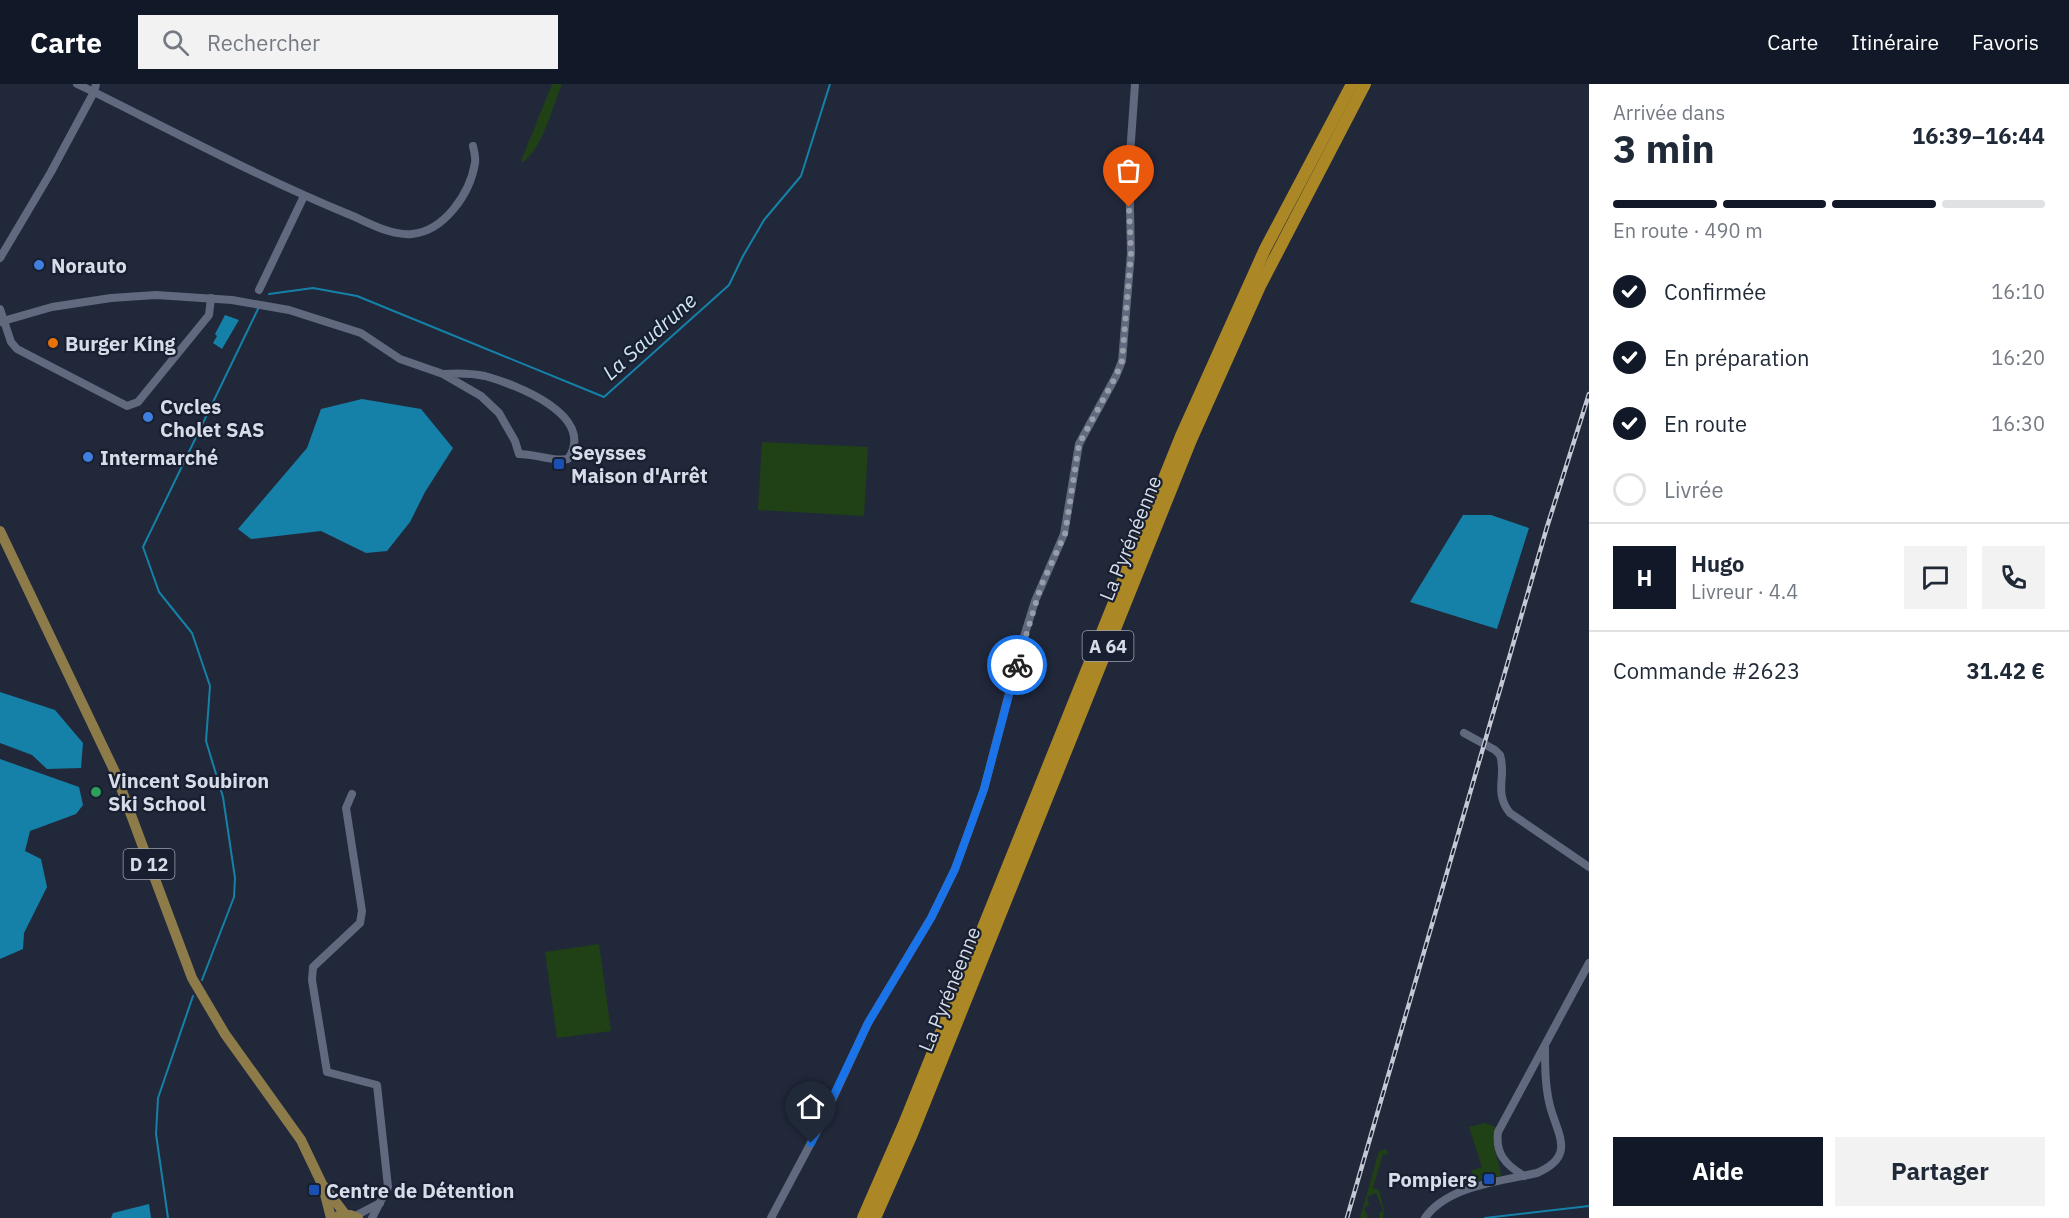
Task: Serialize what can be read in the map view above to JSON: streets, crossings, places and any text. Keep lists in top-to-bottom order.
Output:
{
  "streets": {
    "highway": ["La Pyrénéenne", "A 64"],
    "main road": ["D 12"]
  },
  "water": ["La Saudrune"],
  "places": {
    "other": [
      "Norauto",
      "Burger King",
      "Cvcles Cholet SAS",
      "Intermarché",
      "Vincent Soubiron Ski School"
    ],
    "transit": ["Seysses Maison d'Arrêt", "Pompiers", "Centre de Détention"]
  },
  "page": {
    "header": "Carte",
    "search": "Rechercher",
    "nav": ["Carte", "Itinéraire", "Favoris"],
    "heading": ["3 min", "Arrivée dans", "16:39–16:44"],
    "panel": [
      "Hugo",
      "Livreur · 4.4",
      "Commande #2623",
      "31.42 €"
    ],
    "bar": "En route · 490 m",
    "list": [
      ["Confirmée", "16:10"],
      ["En préparation", "16:20"],
      ["En route", "16:30"],
      "Livrée"
    ],
    "round": "H",
    "buttons": ["Aide", "Partager"]
  }
}
